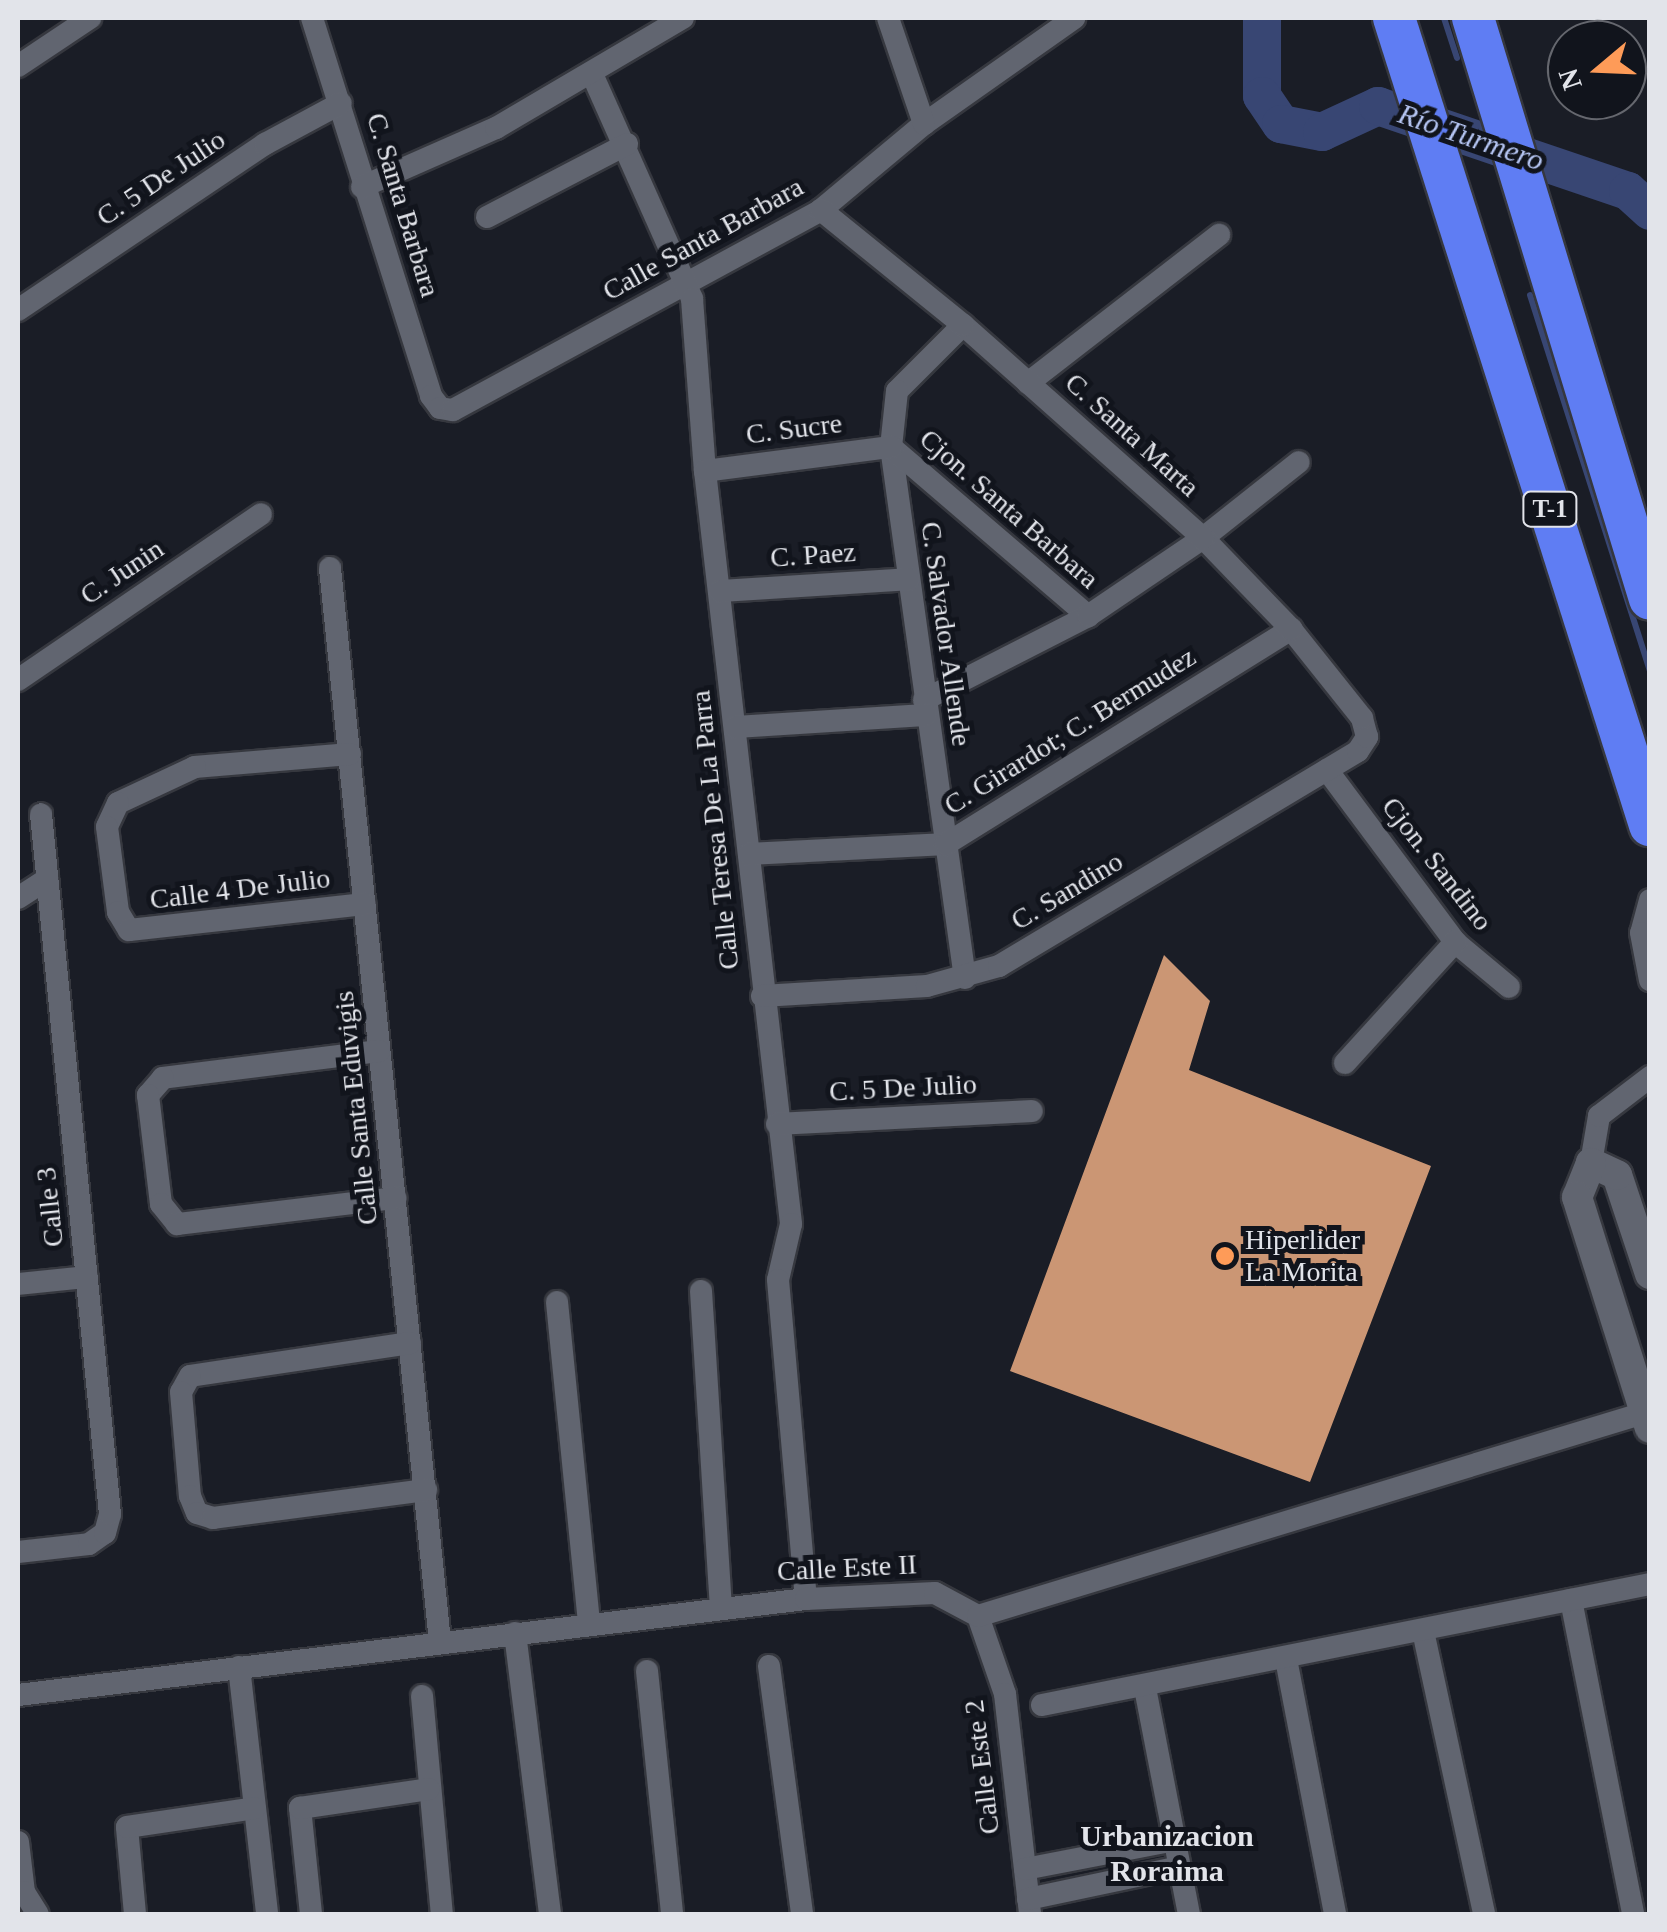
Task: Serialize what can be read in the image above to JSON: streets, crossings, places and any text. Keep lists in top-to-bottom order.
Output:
{
  "streets": {
    "highway": ["T-1"],
    "street": [
      "C. 5 De Julio",
      "C. Santa Barbara",
      "Calle Santa Barbara",
      "C. Sucre",
      "C. Santa Marta",
      "Cjon. Santa Barbara",
      "C. Paez",
      "C. Junin",
      "C. Salvador Allende",
      "C. Girardot; C. Bermudez",
      "Calle Teresa De La Parra",
      "Cjon. Sandino",
      "Calle 4 De Julio",
      "C. Sandino",
      "Calle Santa Eduvigis",
      "Calle 3",
      "Calle Este II",
      "Calle Este 2"
    ]
  },
  "crossings": [
    ["C. 5 De Julio", "C. Santa Barbara"],
    ["C. 5 De Julio", "Calle Teresa De La Parra"],
    ["C. Santa Barbara", "Calle Santa Barbara"],
    ["Calle Santa Barbara", "C. Santa Marta"],
    ["Calle Santa Barbara", "Calle Teresa De La Parra"],
    ["C. Sucre", "Cjon. Santa Barbara"],
    ["C. Sucre", "C. Salvador Allende"],
    ["C. Sucre", "Calle Teresa De La Parra"],
    ["C. Santa Marta", "C. Salvador Allende"],
    ["C. Santa Marta", "C. Girardot; C. Bermudez"],
    ["C. Santa Marta", "C. Sandino"],
    ["Cjon. Santa Barbara", "C. Salvador Allende"],
    ["C. Paez", "C. Salvador Allende"],
    ["C. Paez", "Calle Teresa De La Parra"],
    ["C. Salvador Allende", "C. Girardot; C. Bermudez"],
    ["C. Salvador Allende", "C. Sandino"],
    ["C. Girardot; C. Bermudez", "Calle Teresa De La Parra"],
    ["Calle Teresa De La Parra", "C. Sandino"],
    ["Calle Teresa De La Parra", "Calle Este II"],
    ["Cjon. Sandino", "C. Sandino"],
    ["Calle 4 De Julio", "Calle Santa Eduvigis"],
    ["Calle Santa Eduvigis", "Calle Este II"],
    ["Calle Este II", "Calle Este 2"]
  ],
  "districts": ["Urbanizacion Roraima"],
  "water": ["Río Turmero"],
  "places": ["Hiperlider La Morita"],
  "north": "left"
}
